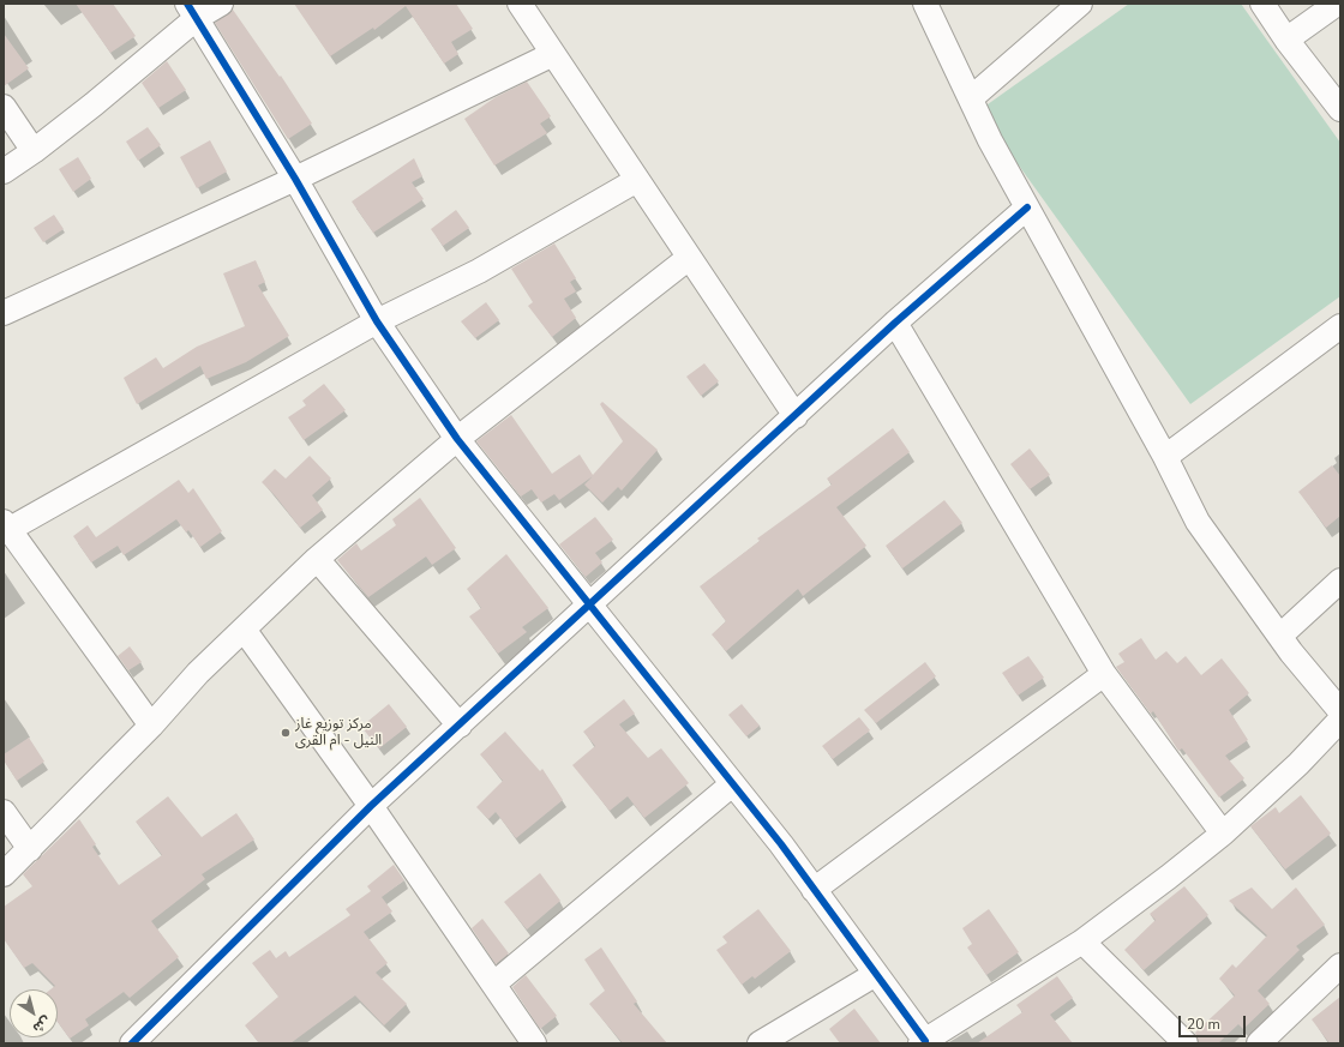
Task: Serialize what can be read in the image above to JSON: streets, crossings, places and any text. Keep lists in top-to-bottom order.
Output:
{
  "places": ["مركز توزيع غاز النيل - ام القرى"],
  "scale_bar": "20 m",
  "north": "bottom right"
}
